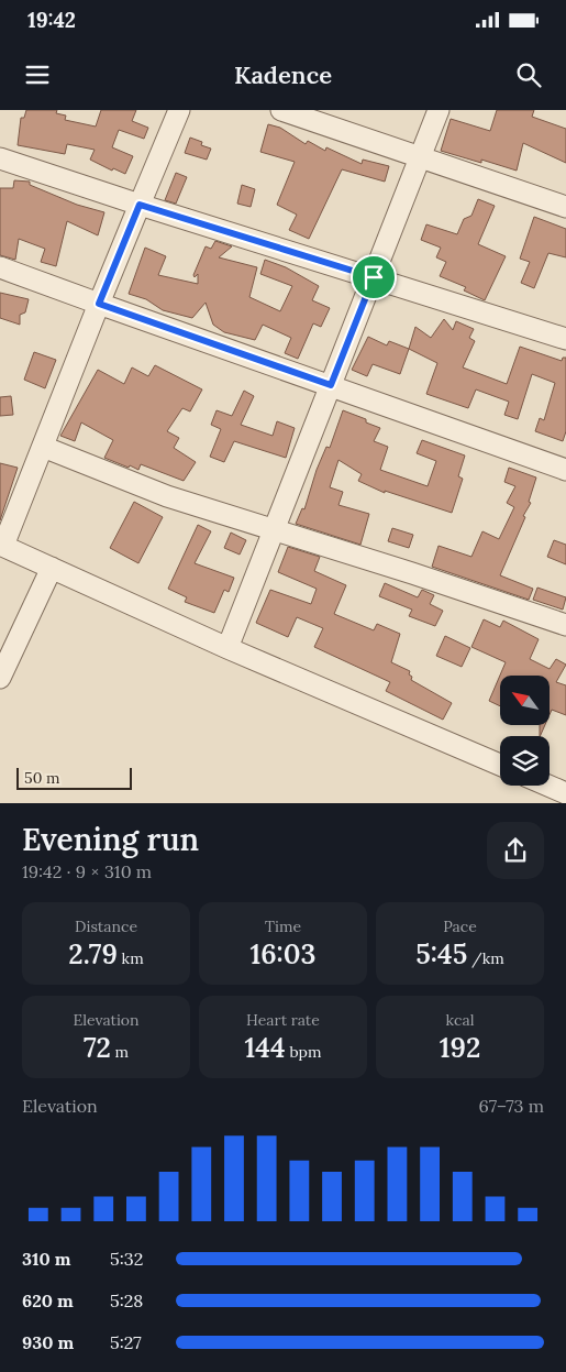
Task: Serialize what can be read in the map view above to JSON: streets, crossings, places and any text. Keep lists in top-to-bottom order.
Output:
{
  "scale_bar": "50 m",
  "north": "top left",
  "page": {
    "status": "19:42",
    "header": "Kadence",
    "scale": "50 m",
    "heading": ["Evening run", "19:42 · 9 × 310 m"],
    "stats": [
      ["Distance", "2.79 km"],
      ["Time", "16:03"],
      ["Pace", "5:45 /km"],
      ["Elevation", "72 m"],
      ["Heart rate", "144 bpm"],
      ["kcal", "192"]
    ],
    "chart": ["Elevation", "67–73 m"],
    "list": [
      {
        "name": "310 m",
        "note": "5:32"
      },
      {
        "name": "620 m",
        "note": "5:28"
      },
      {
        "name": "930 m",
        "note": "5:27"
      }
    ]
  }
}
